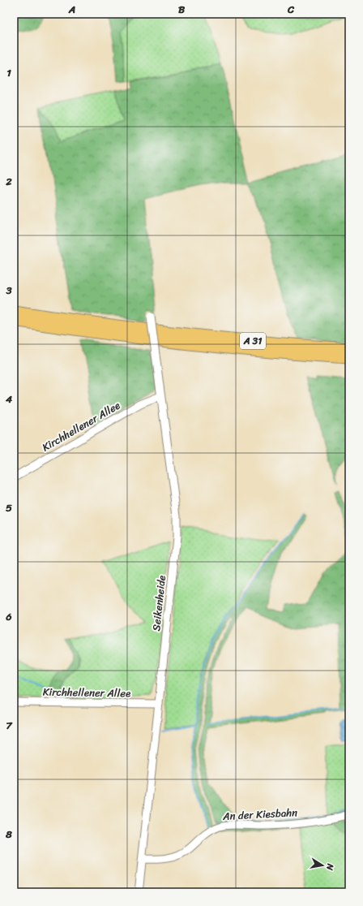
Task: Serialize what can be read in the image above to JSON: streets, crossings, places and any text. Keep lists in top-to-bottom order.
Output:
{
  "streets": {
    "highway": ["A 31"],
    "street": ["Kirchhellener Allee", "Seikenheide", "An der Kiesbahn"]
  },
  "crossings": [
    ["Kirchhellener Allee", "Seikenheide"],
    ["Seikenheide", "An der Kiesbahn"]
  ],
  "north": "right",
  "grid": {
    "columns": ["A", "B", "C"],
    "rows": [
      "1",
      "2",
      "3",
      "4",
      "5",
      "6",
      "7",
      "8"
    ]
  }
}
